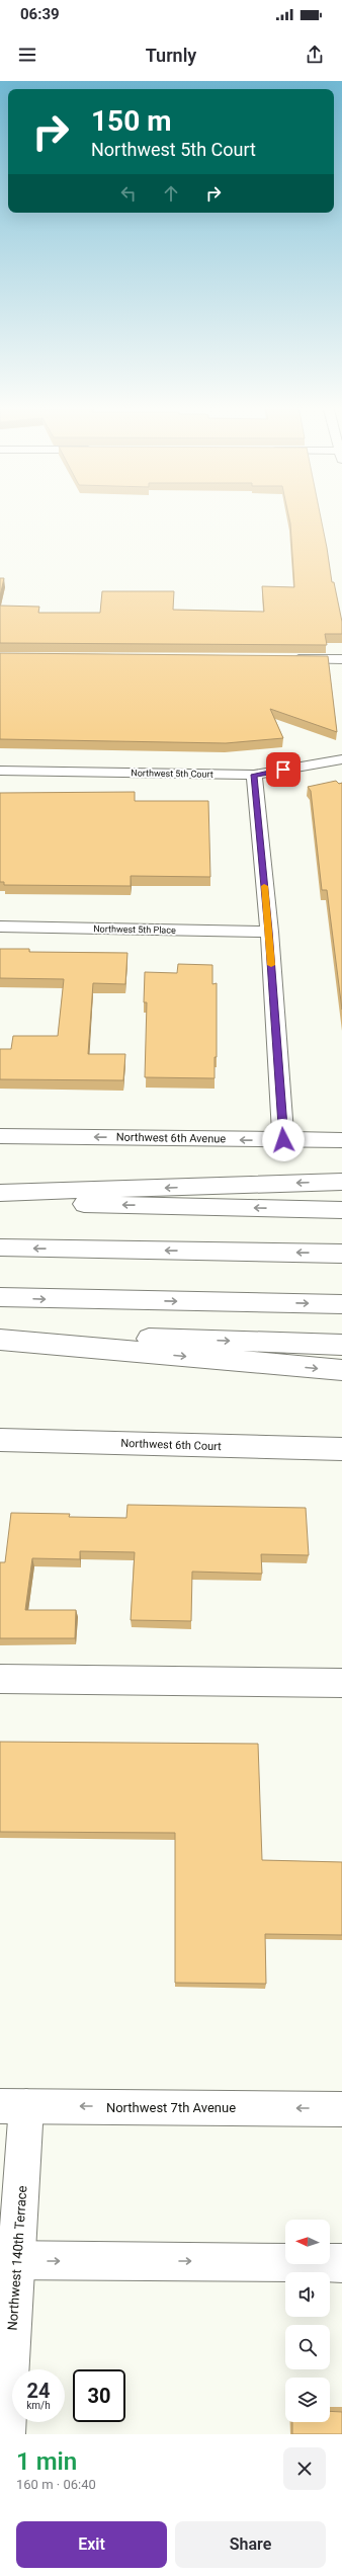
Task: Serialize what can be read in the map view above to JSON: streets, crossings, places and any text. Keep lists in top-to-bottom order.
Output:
{
  "streets": {
    "main road": [
      "Northwest 5th Court",
      "Northwest 5th Place",
      "Northwest 6th Avenue",
      "Northwest 6th Court",
      "Northwest 7th Avenue",
      "Northwest 140th Terrace"
    ]
  },
  "crossings": [
    ["Northwest 7th Avenue", "Northwest 140th Terrace"]
  ],
  "north": "left",
  "page": {
    "status": "06:39",
    "header": "Turnly",
    "turn": ["150 m", "Northwest 5th Court"],
    "speed": "24 km/h",
    "limit": "30",
    "heading": ["1 min", "160 m · 06:40"],
    "buttons": ["Exit", "Share"]
  }
}
